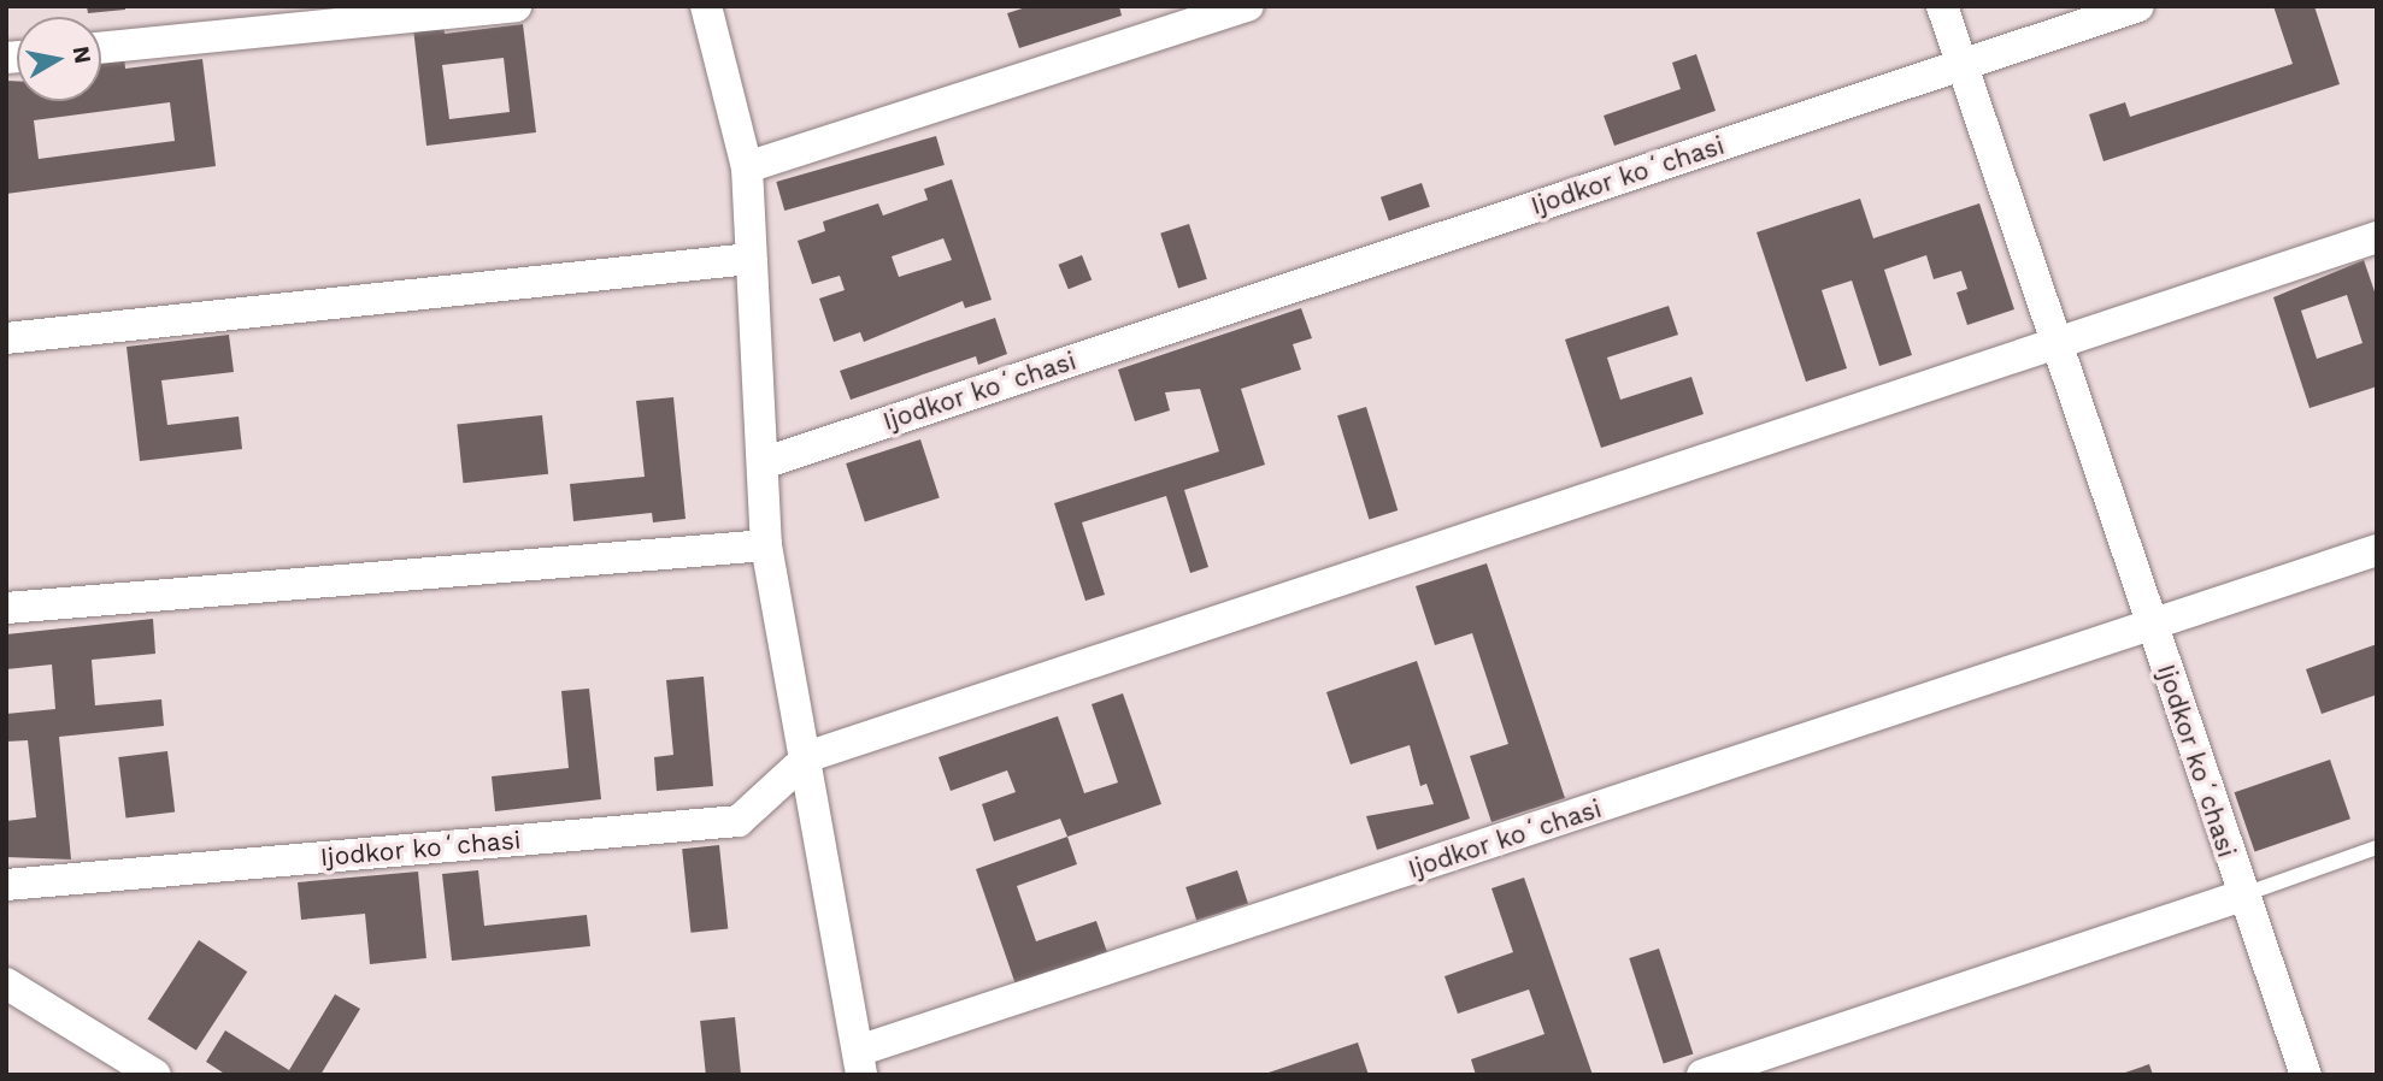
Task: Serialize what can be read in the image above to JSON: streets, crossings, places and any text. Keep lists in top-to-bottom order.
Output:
{
  "streets": {
    "street": ["Ijodkor koʻchasi"]
  },
  "north": "right"
}
